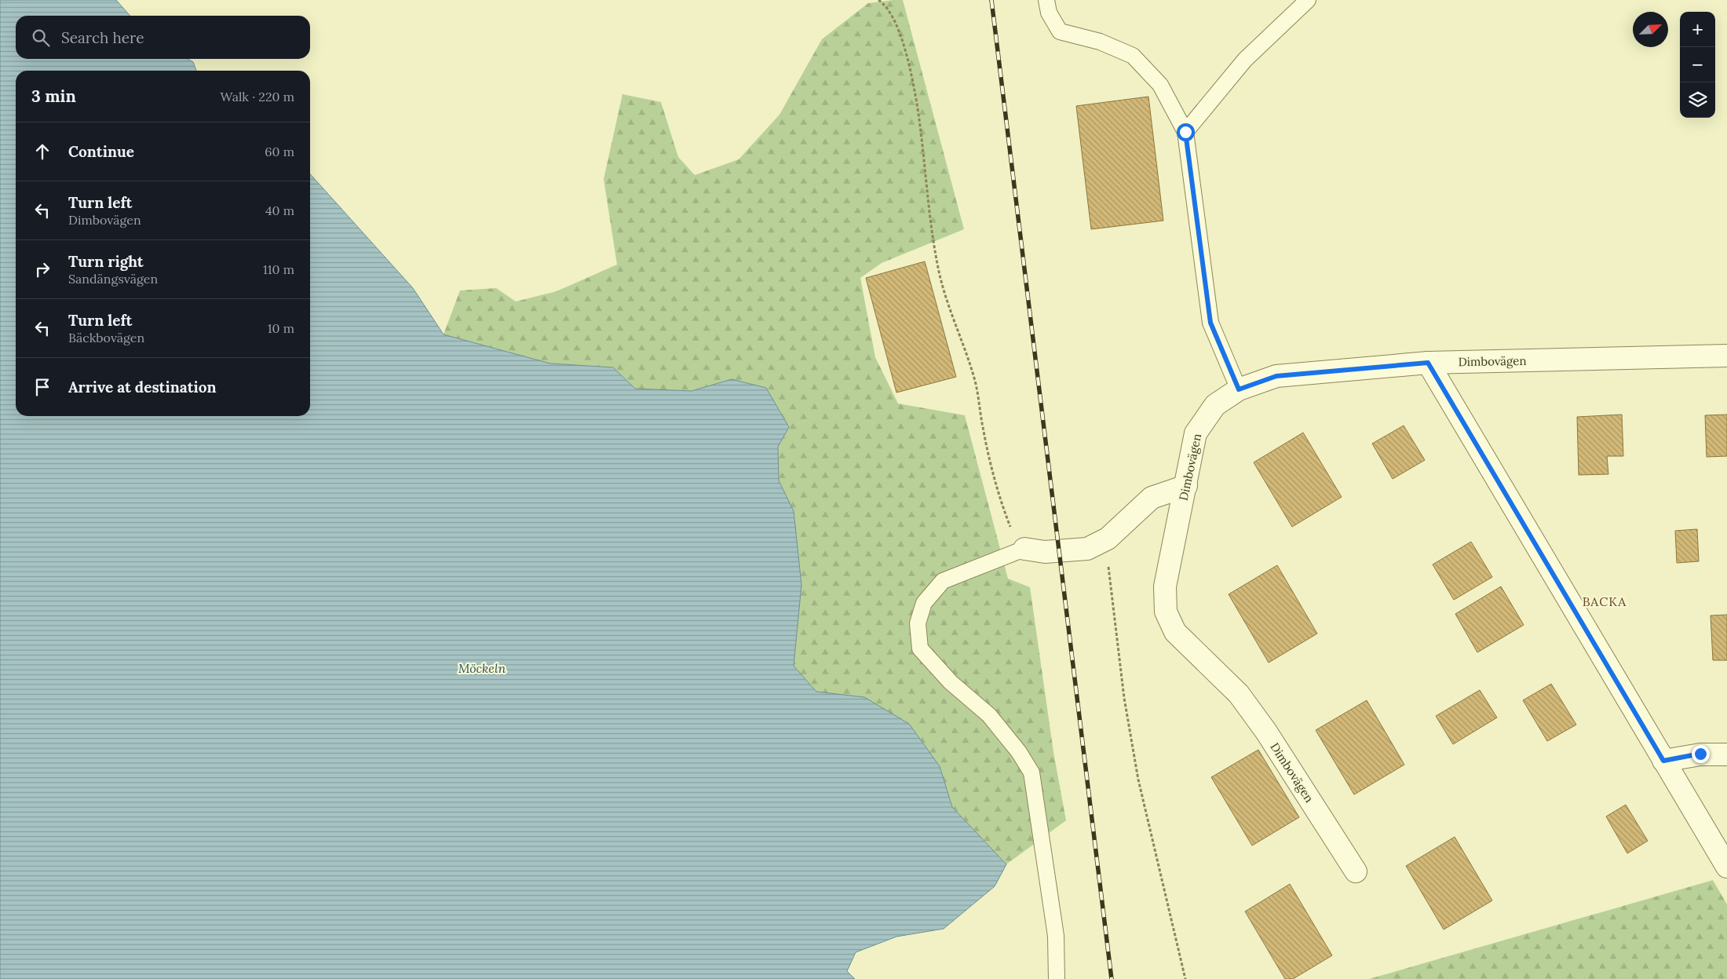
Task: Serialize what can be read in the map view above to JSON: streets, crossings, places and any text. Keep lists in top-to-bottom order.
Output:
{
  "streets": {
    "street": ["Dimbovägen"]
  },
  "districts": ["BACKA"],
  "water": ["Möckeln"],
  "north": "top right",
  "page": {
    "map_buttons": ["+", "−"],
    "search": "Search here",
    "heading": ["3 min", "Walk · 220 m"],
    "list": [
      ["Continue", "60 m"],
      ["Turn left", "Dimbovägen", "40 m"],
      ["Turn right", "Sandängsvägen", "110 m"],
      ["Turn left", "Bäckbovägen", "10 m"],
      "Arrive at destination"
    ]
  }
}
